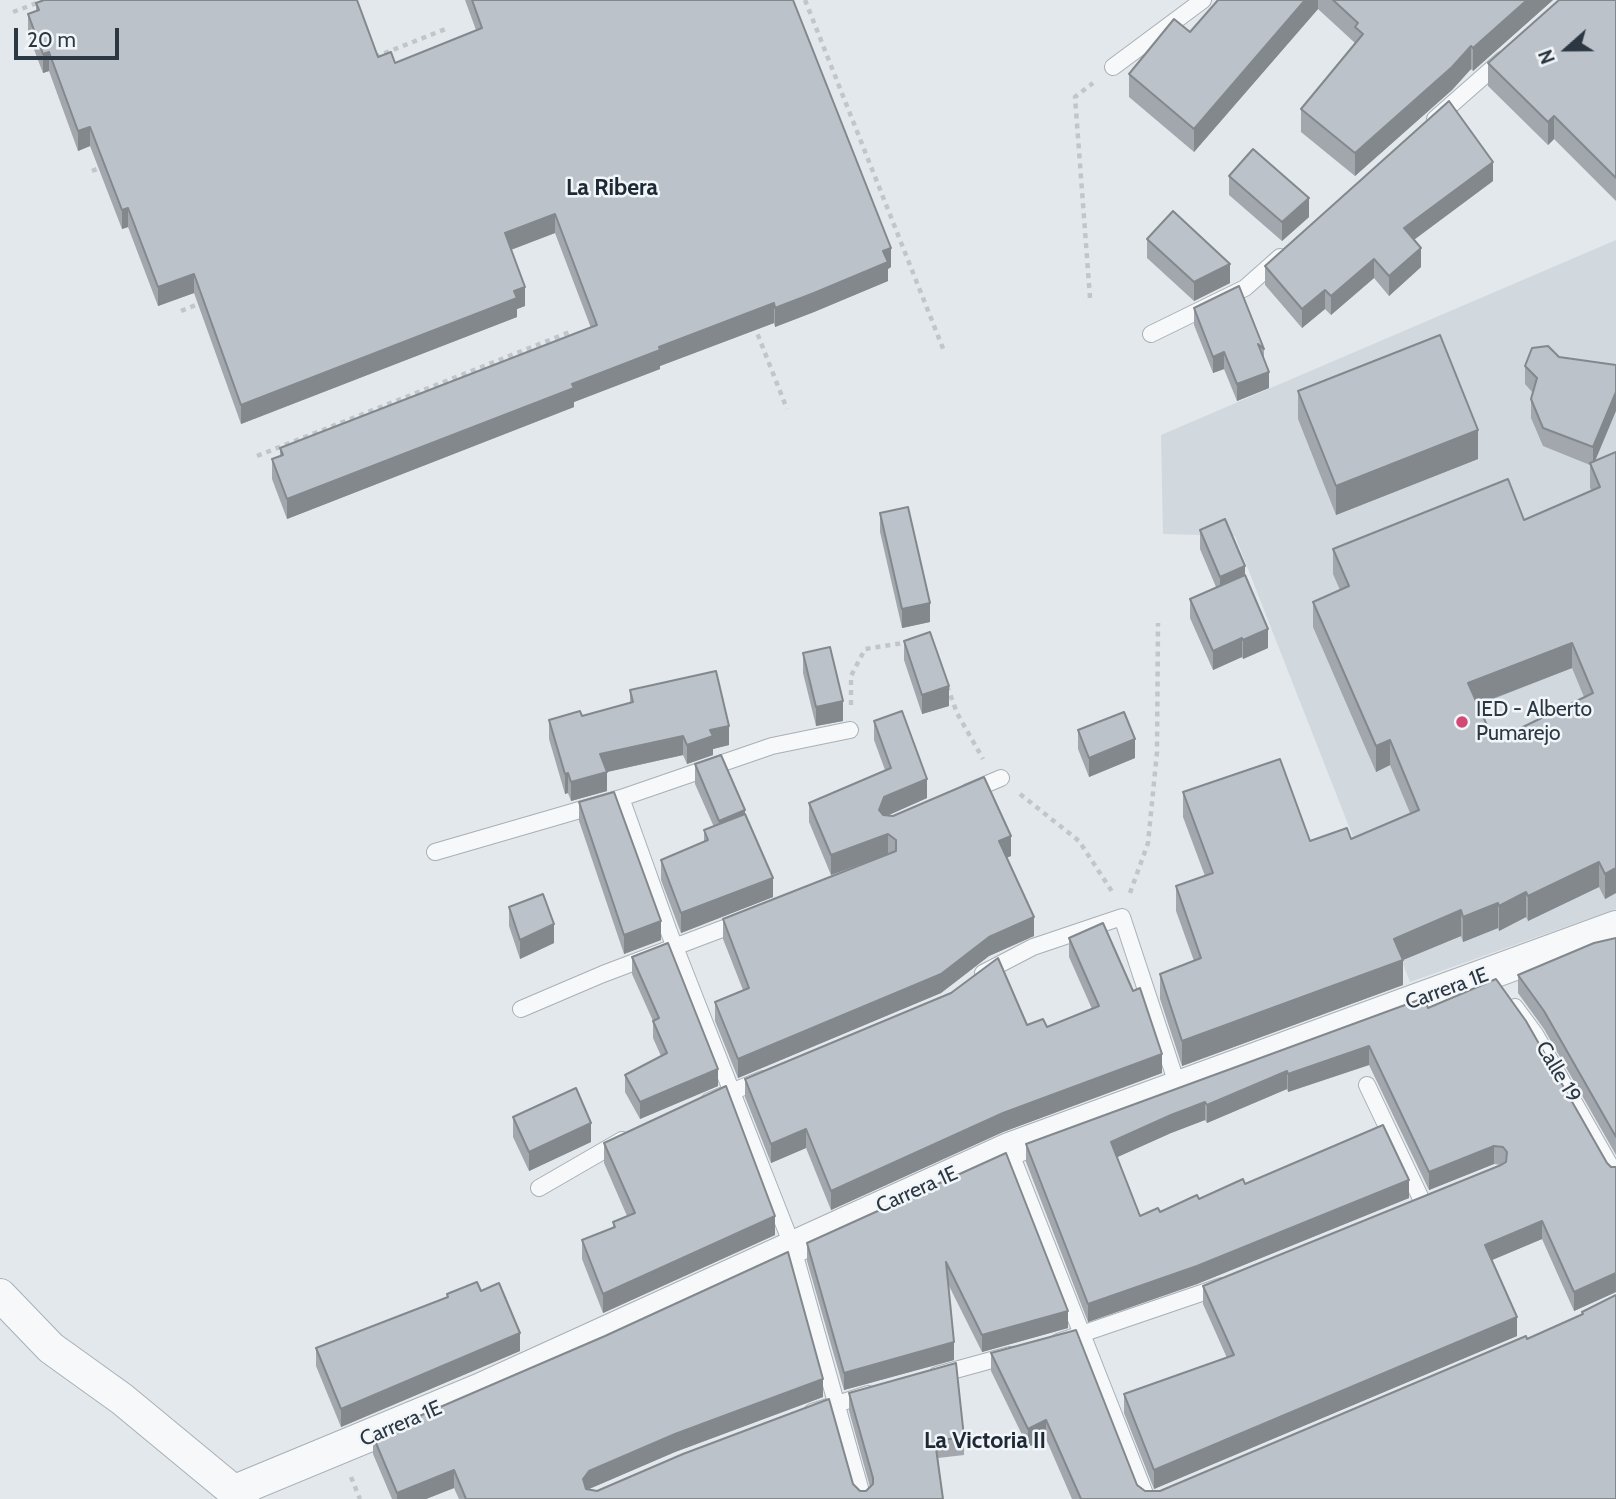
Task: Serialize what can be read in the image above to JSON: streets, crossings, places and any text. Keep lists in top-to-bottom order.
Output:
{
  "streets": {
    "street": ["Carrera 1E"],
    "lane": ["Calle 19"]
  },
  "crossings": [
    ["Carrera 1E", "Calle 19"]
  ],
  "districts": ["La Ribera", "La Victoria II"],
  "places": ["IED - Alberto Pumarejo"],
  "scale_bar": "20 m",
  "north": "left"
}
